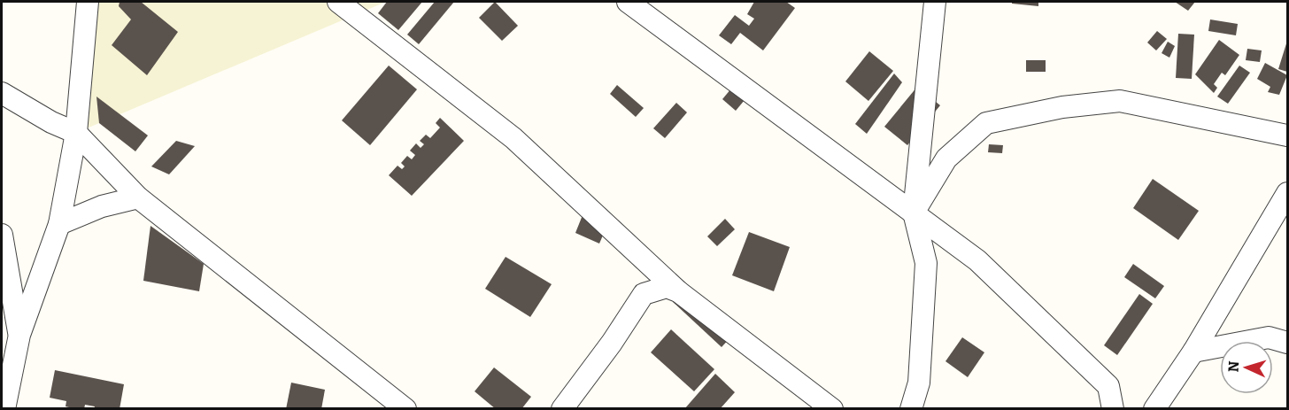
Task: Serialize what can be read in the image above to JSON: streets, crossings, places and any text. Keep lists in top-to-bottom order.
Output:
{
  "north": "left"
}
